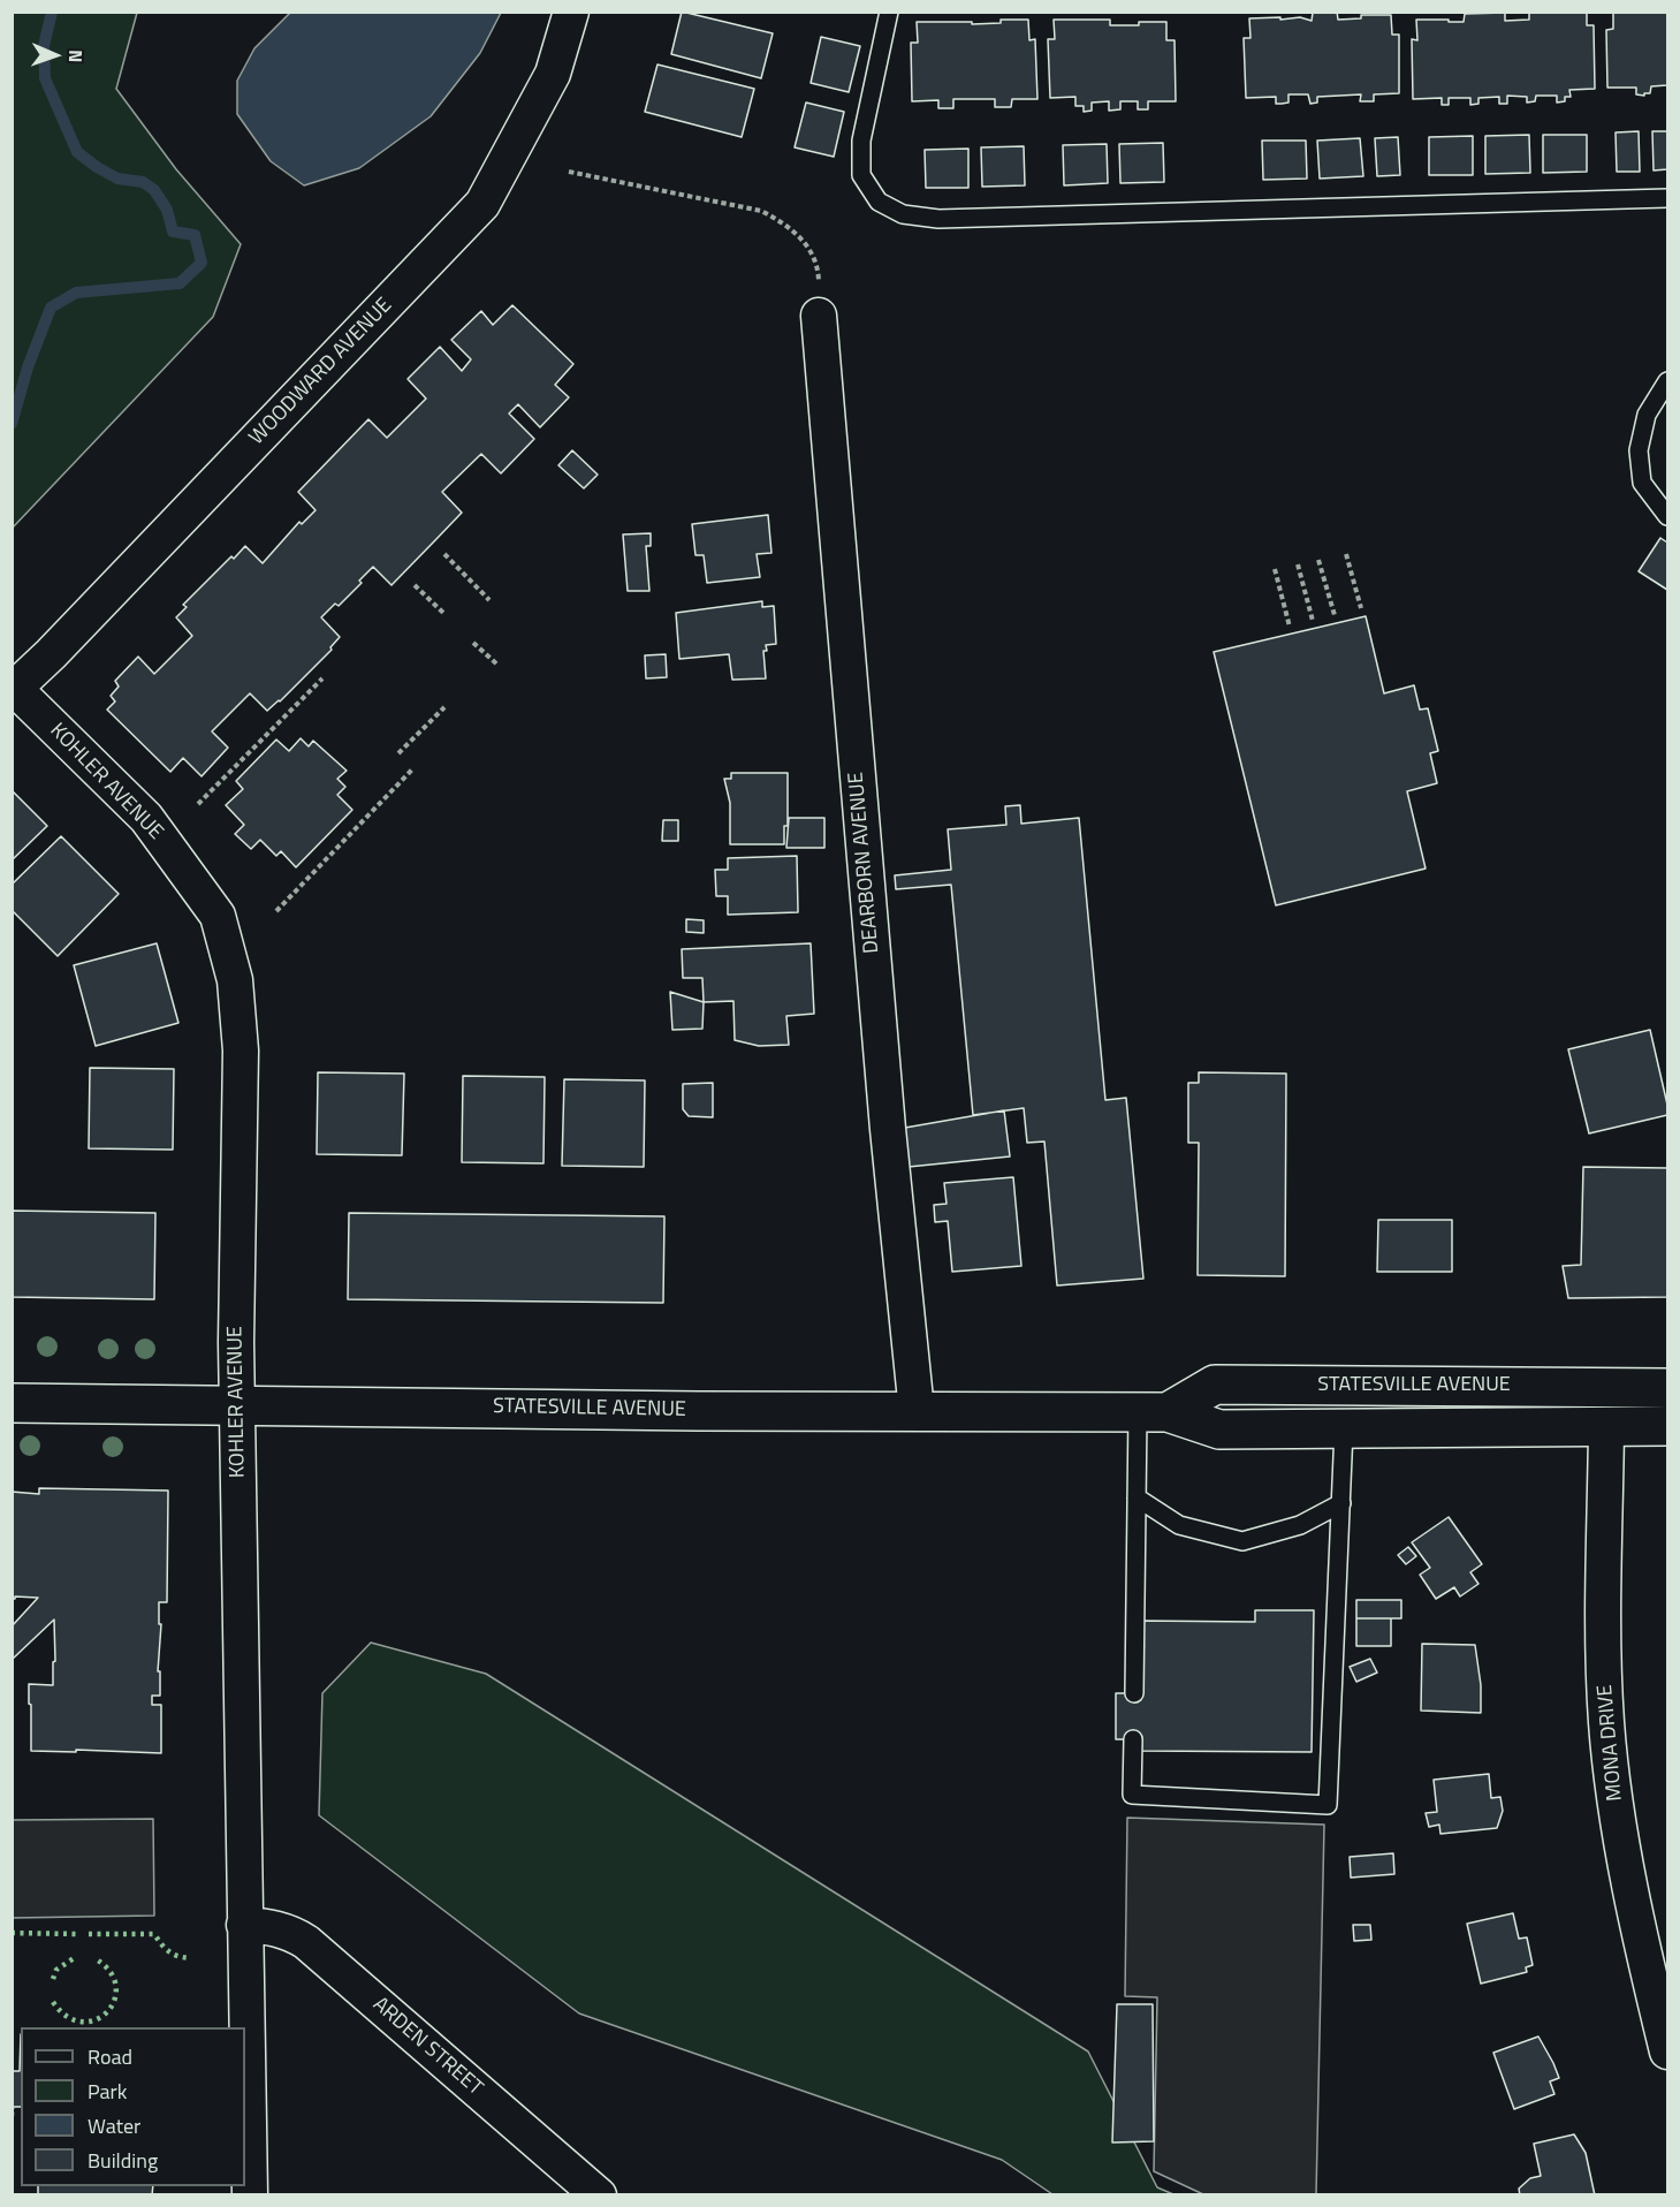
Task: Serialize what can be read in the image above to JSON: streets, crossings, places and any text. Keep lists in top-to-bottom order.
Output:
{
  "streets": {
    "main road": ["STATESVILLE AVENUE"],
    "street": [
      "WOODWARD AVENUE",
      "KOHLER AVENUE",
      "DEARBORN AVENUE",
      "MONA DRIVE",
      "ARDEN STREET"
    ]
  },
  "crossings": [
    ["WOODWARD AVENUE", "KOHLER AVENUE"],
    ["KOHLER AVENUE", "STATESVILLE AVENUE"],
    ["KOHLER AVENUE", "ARDEN STREET"],
    ["DEARBORN AVENUE", "STATESVILLE AVENUE"],
    ["STATESVILLE AVENUE", "MONA DRIVE"]
  ],
  "legend": [
    "Road",
    "Park",
    "Water",
    "Building"
  ],
  "north": "right"
}
